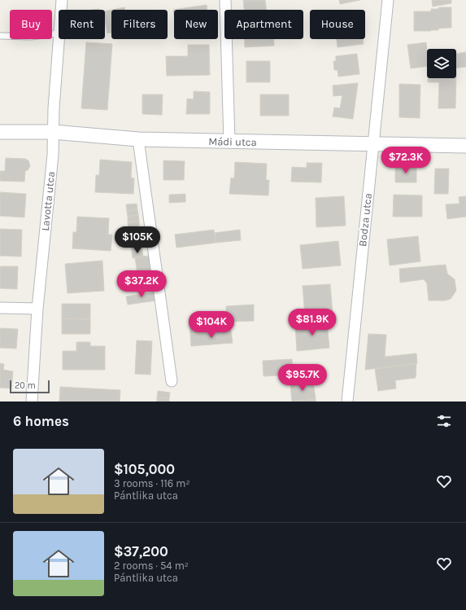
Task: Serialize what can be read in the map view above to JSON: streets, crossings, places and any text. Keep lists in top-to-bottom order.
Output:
{
  "streets": {
    "street": ["Mádi utca", "Lavotta utca", "Bodza utca"]
  },
  "crossings": [
    ["Mádi utca", "Lavotta utca"],
    ["Mádi utca", "Bodza utca"]
  ],
  "scale_bar": "20 m",
  "page": {
    "chip": [
      "Buy",
      "Rent",
      "Filters",
      "New",
      "Apartment",
      "House"
    ],
    "price": [
      "$72.3K",
      "$105K",
      "$37.2K",
      "$81.9K",
      "$104K",
      "$95.7K"
    ],
    "scale": "20 m",
    "heading": "6 homes",
    "list": [
      {
        "name": "$105,000",
        "note": "3 rooms · 116 m² · Pántlika utca"
      },
      {
        "name": "$37,200",
        "note": "2 rooms · 54 m² · Pántlika utca"
      }
    ]
  }
}
